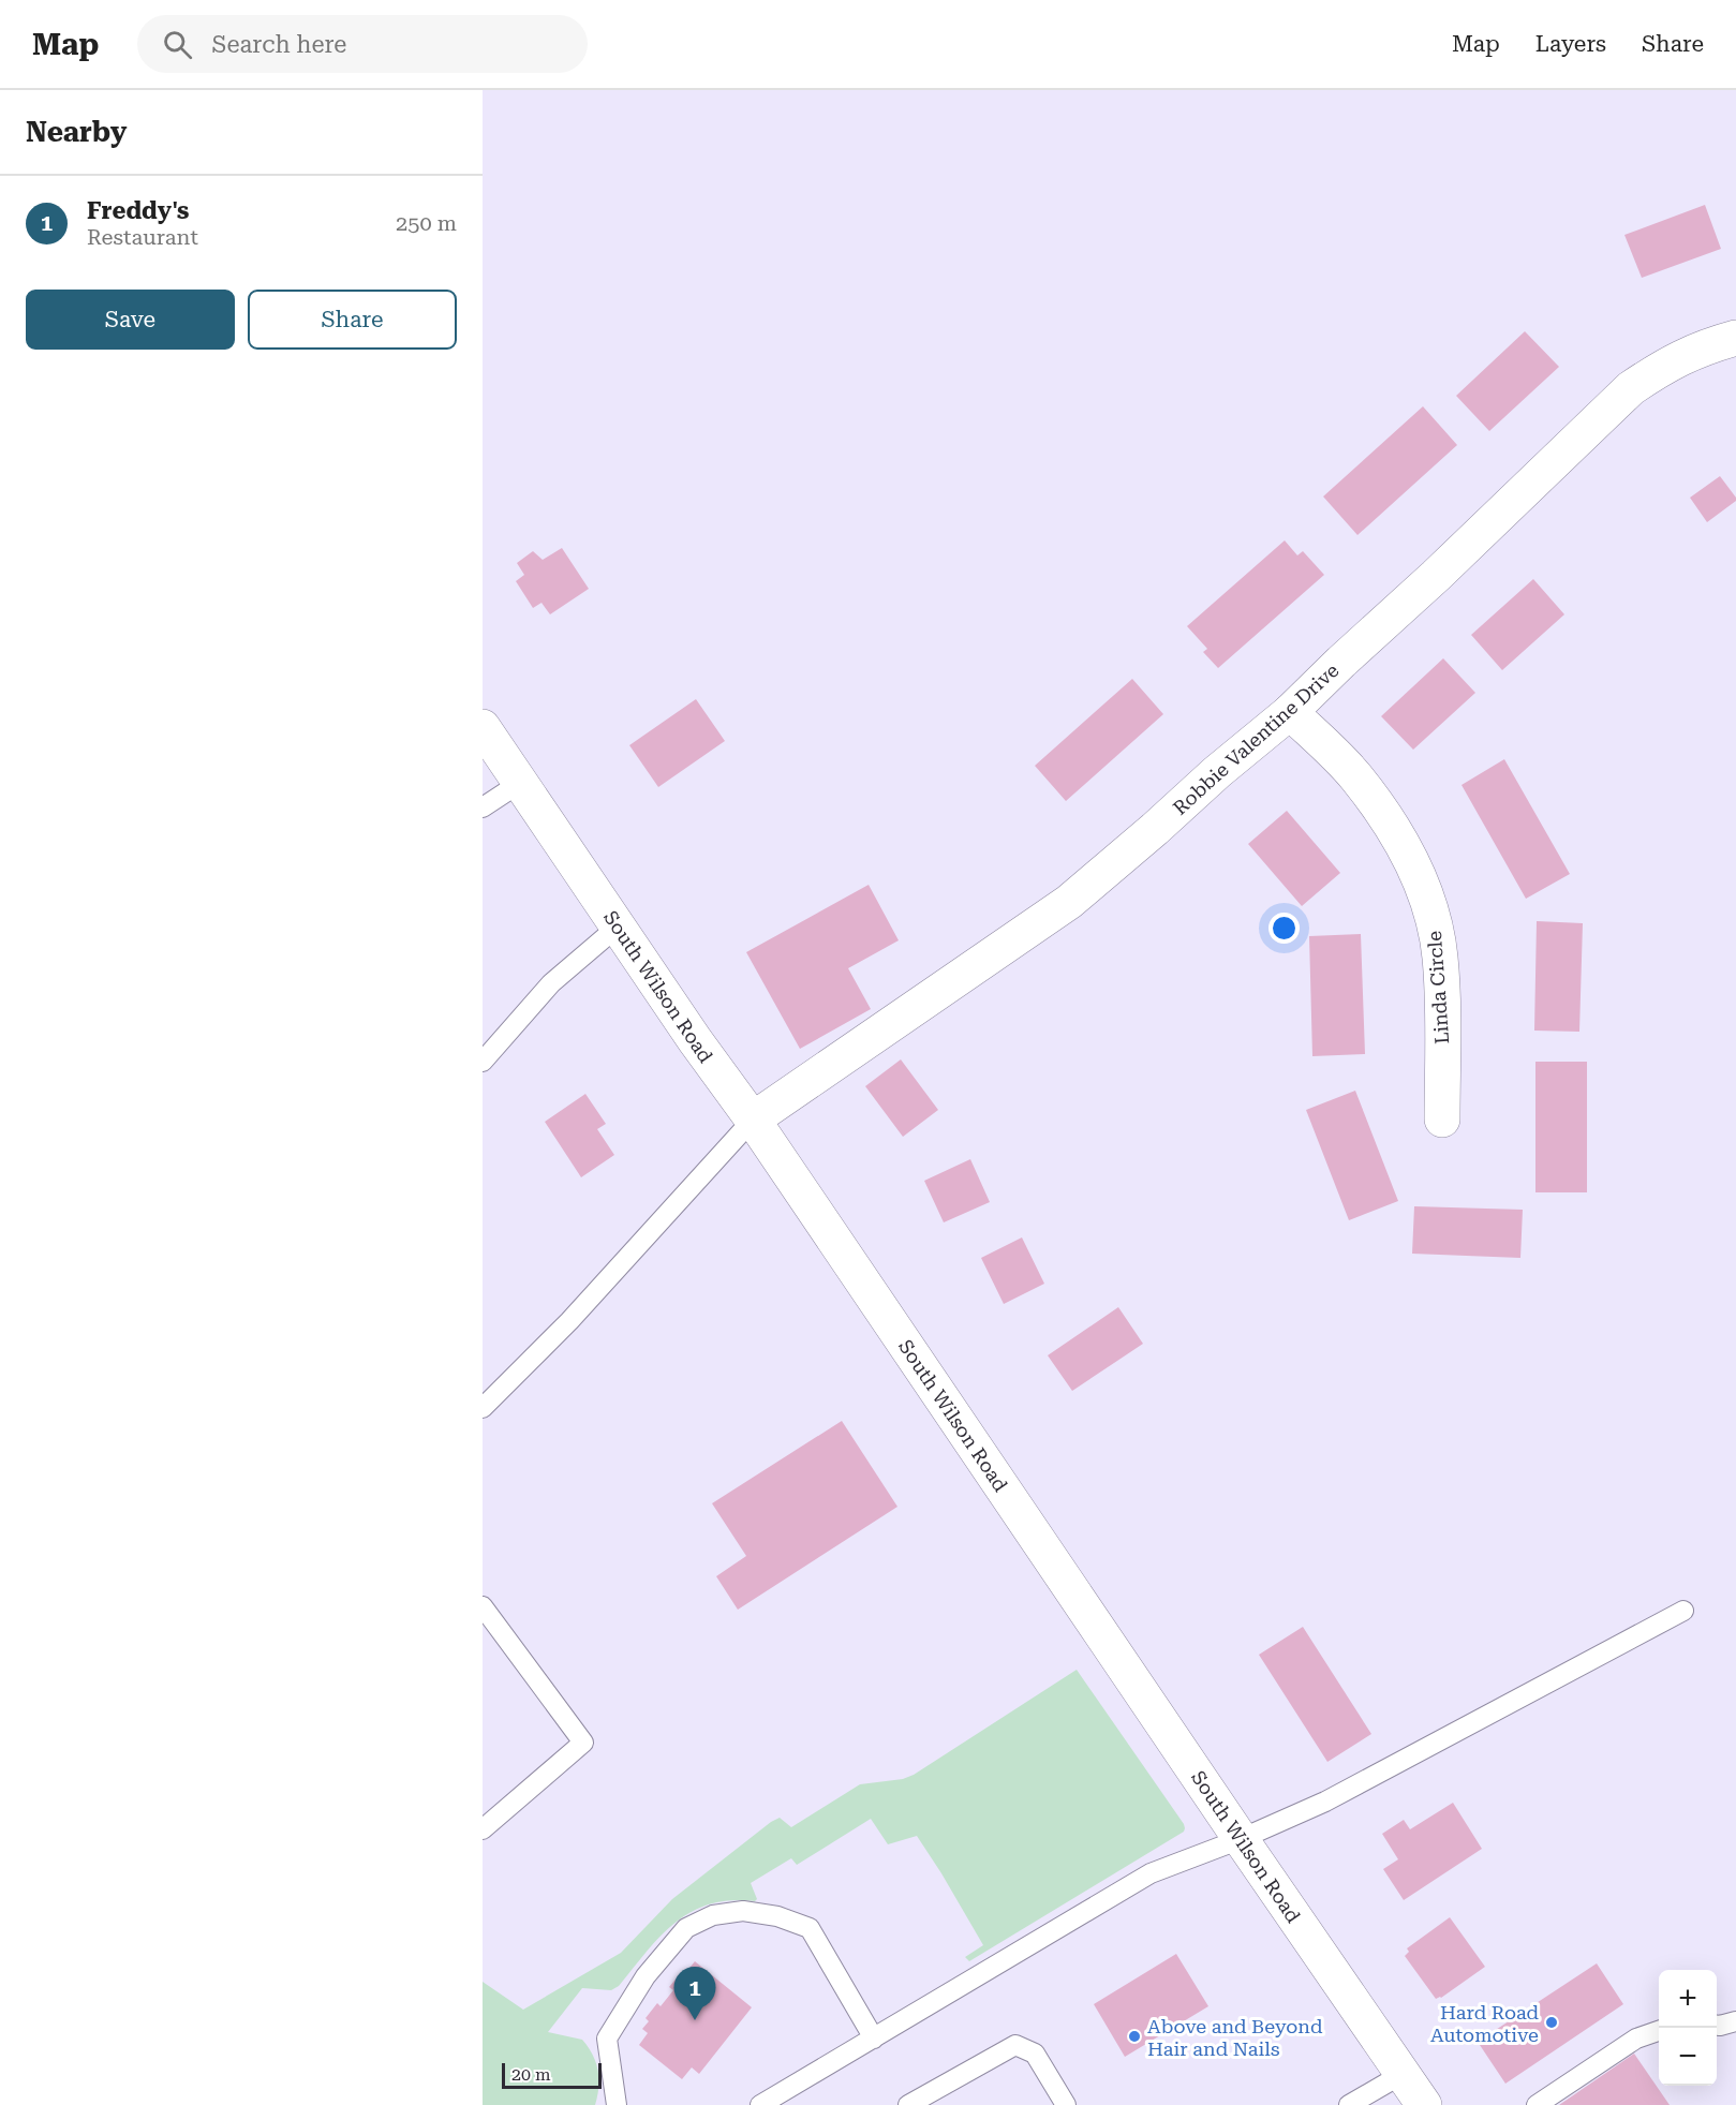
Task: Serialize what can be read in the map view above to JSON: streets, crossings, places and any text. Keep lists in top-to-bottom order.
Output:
{
  "streets": {
    "street": ["Robbie Valentine Drive", "South Wilson Road", "Linda Circle"]
  },
  "crossings": [
    ["Robbie Valentine Drive", "South Wilson Road"],
    ["Robbie Valentine Drive", "Linda Circle"]
  ],
  "places": ["Hard Road Automotive", "Above and Beyond Hair and Nails"],
  "scale_bar": "20 m",
  "page": {
    "header": "Map",
    "search": "Search here",
    "nav": ["Map", "Layers", "Share"],
    "heading": "Nearby",
    "list": [
      {
        "mark": "1",
        "name": "Freddy's",
        "note": "Restaurant",
        "value": "250 m"
      }
    ],
    "buttons": ["Save", "Share"],
    "pins": "1",
    "map_buttons": ["+", "−"],
    "scale": "20 m"
  }
}
